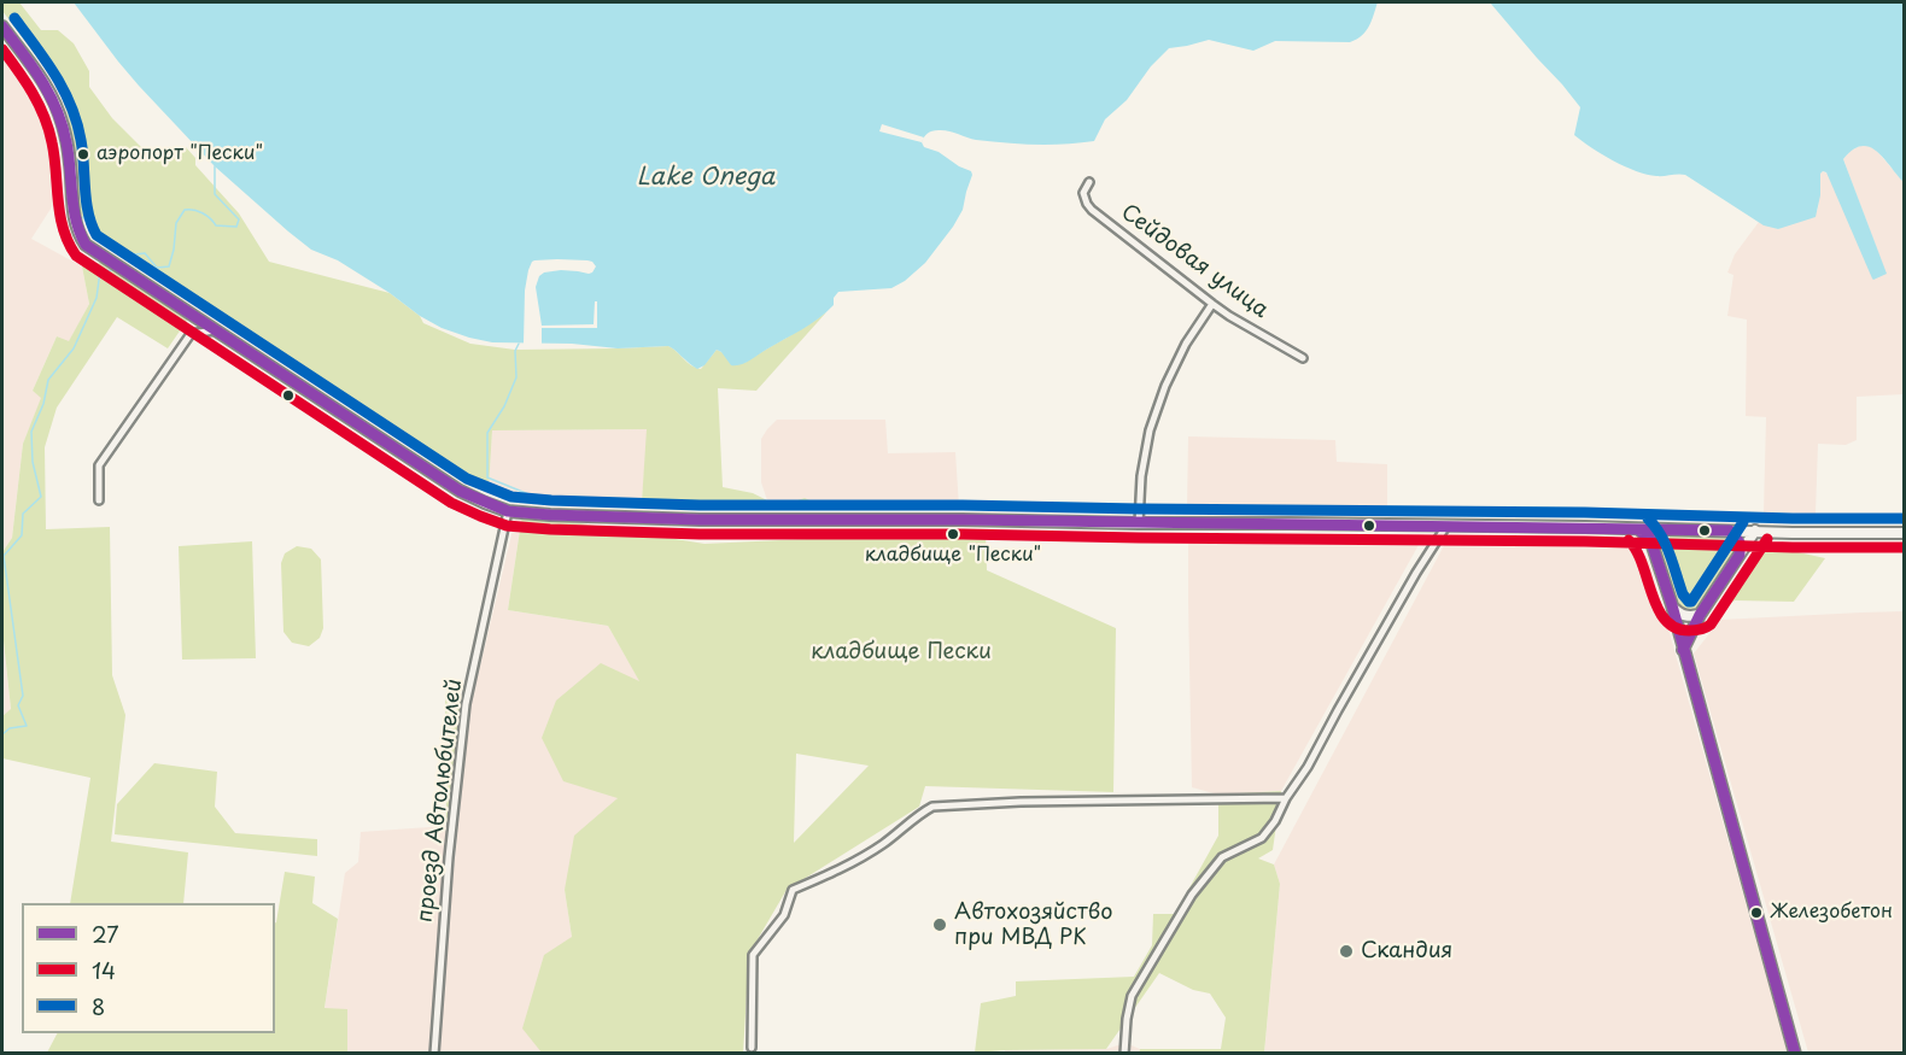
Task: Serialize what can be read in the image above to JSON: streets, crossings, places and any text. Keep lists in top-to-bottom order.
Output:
{
  "streets": {
    "street": ["Сейдовая улица", "проезд Автолюбителей"]
  },
  "water": ["Lake Onega"],
  "parks": ["кладбище Пески"],
  "places": [
    "аэропорт \"Пески\"",
    "кладбище \"Пески\"",
    "Железобетон",
    "Автохозяйство при МВД РК",
    "Скандия"
  ],
  "lines": ["transit line 8", "transit line 27", "transit line 14"],
  "legend": ["27", "14", "8"]
}
